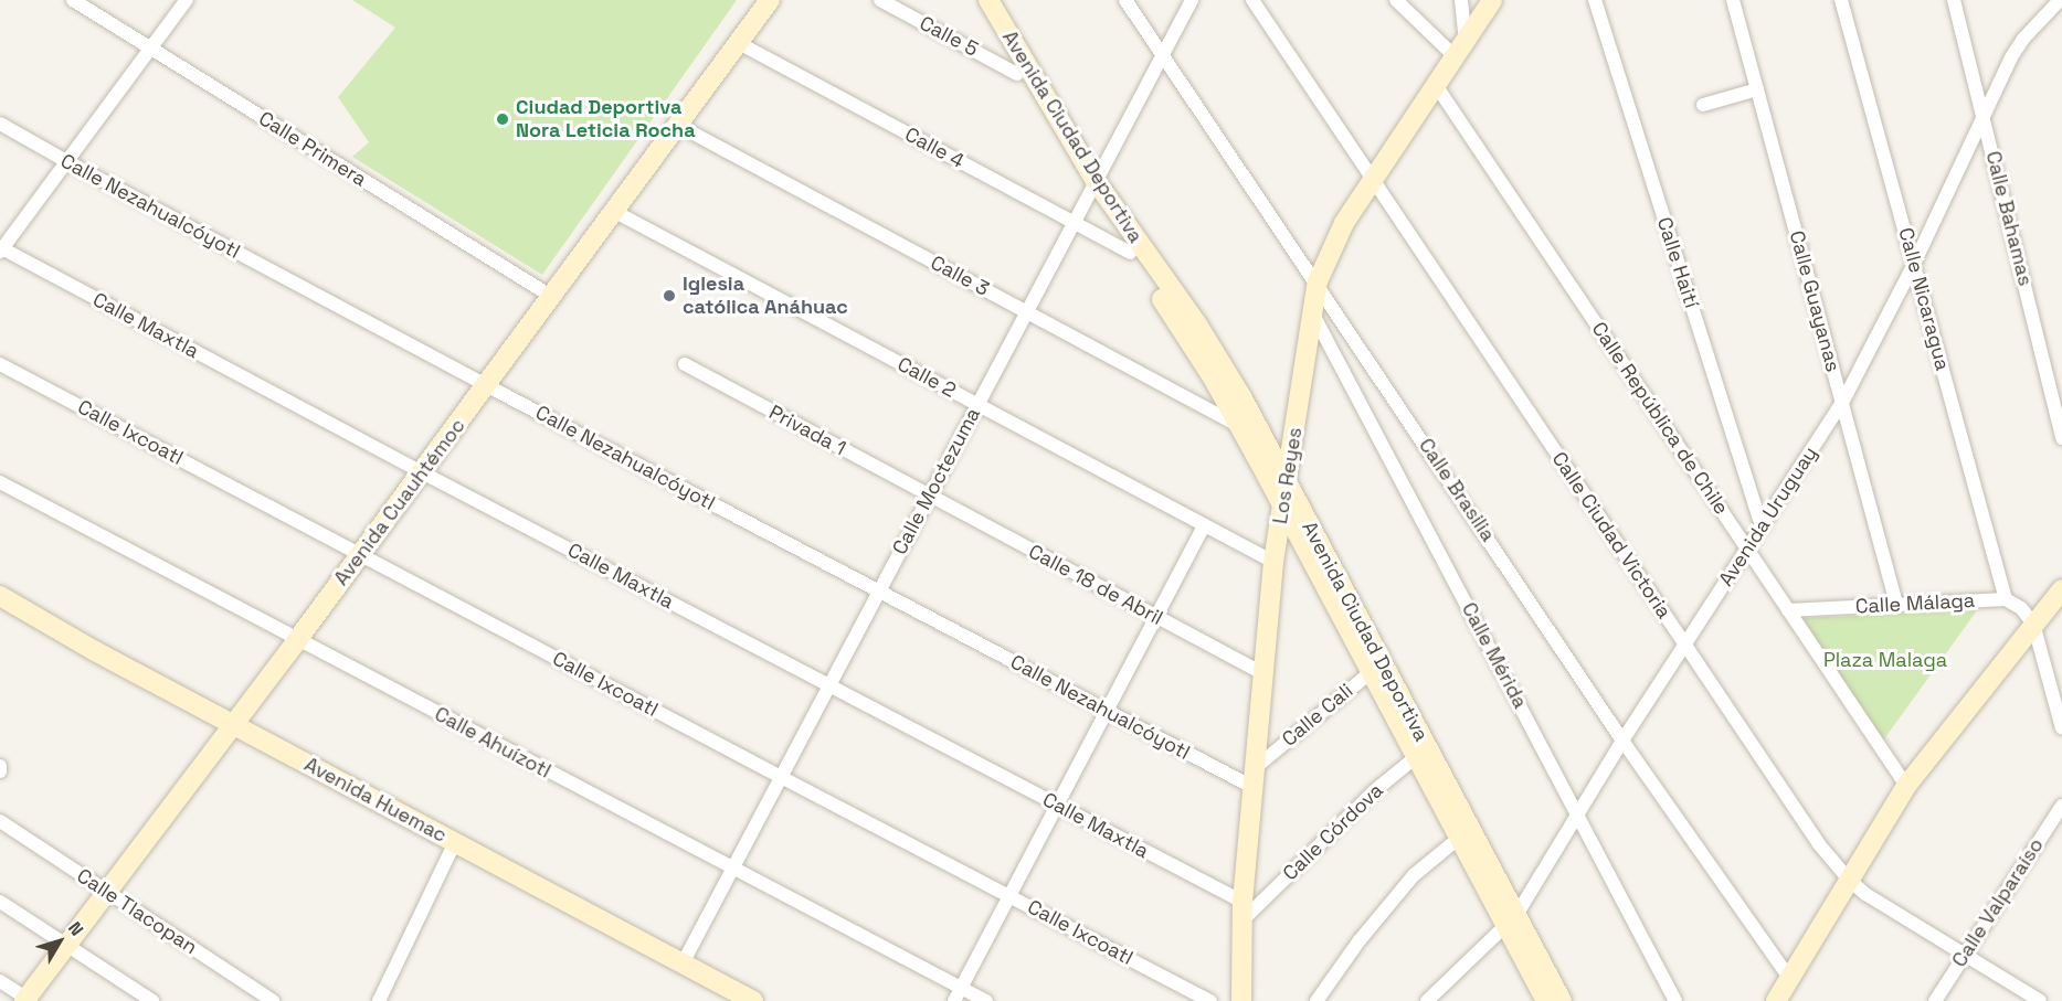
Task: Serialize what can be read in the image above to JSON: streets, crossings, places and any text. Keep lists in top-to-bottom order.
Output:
{
  "streets": {
    "street": [
      "Calle 5",
      "Avenida Ciudad Deportiva",
      "Calle 4",
      "Calle Primera",
      "Calle Nezahualcóyotl",
      "Calle Bahamas",
      "Calle Haití",
      "Calle 3",
      "Calle Nicaragua",
      "Calle Guayanas",
      "Calle Maxtla",
      "Calle 2",
      "Calle República de Chile",
      "Privada 1",
      "Calle Ixcoatl",
      "Los Reyes",
      "Calle Moctezuma",
      "Calle Brasilia",
      "Avenida Cuauhtémoc",
      "Avenida Uruguay",
      "Calle Ciudad Victoria",
      "Calle 18 de Abril",
      "Calle Málaga",
      "Calle Mérida",
      "Calle Cali",
      "Calle Ahuízotl",
      "Avenida Huemac",
      "Calle Córdova",
      "Calle Valparaíso",
      "Calle Tlacopan"
    ]
  },
  "crossings": [
    ["Calle 5", "Avenida Ciudad Deportiva"],
    ["Avenida Ciudad Deportiva", "Calle 4"],
    ["Avenida Ciudad Deportiva", "Calle 3"],
    ["Avenida Ciudad Deportiva", "Los Reyes"],
    ["Avenida Ciudad Deportiva", "Calle Moctezuma"],
    ["Avenida Ciudad Deportiva", "Avenida Uruguay"],
    ["Avenida Ciudad Deportiva", "Calle Cali"],
    ["Avenida Ciudad Deportiva", "Calle Córdova"],
    ["Calle 4", "Calle Moctezuma"],
    ["Calle 4", "Avenida Cuauhtémoc"],
    ["Calle Primera", "Avenida Cuauhtémoc"],
    ["Calle Nezahualcóyotl", "Los Reyes"],
    ["Calle Nezahualcóyotl", "Calle Moctezuma"],
    ["Calle Nezahualcóyotl", "Avenida Cuauhtémoc"],
    ["Calle Nezahualcóyotl", "Calle Cali"],
    ["Calle Bahamas", "Avenida Uruguay"],
    ["Calle Haití", "Avenida Uruguay"],
    ["Calle 3", "Calle Moctezuma"],
    ["Calle 3", "Avenida Cuauhtémoc"],
    ["Calle Nicaragua", "Avenida Uruguay"],
    ["Calle Nicaragua", "Calle Málaga"],
    ["Calle Guayanas", "Avenida Uruguay"],
    ["Calle Guayanas", "Calle Málaga"],
    ["Calle Maxtla", "Los Reyes"],
    ["Calle Maxtla", "Calle Moctezuma"],
    ["Calle Maxtla", "Avenida Cuauhtémoc"],
    ["Calle Maxtla", "Calle Córdova"],
    ["Calle 2", "Los Reyes"],
    ["Calle 2", "Calle Moctezuma"],
    ["Calle 2", "Avenida Cuauhtémoc"],
    ["Calle República de Chile", "Los Reyes"],
    ["Calle República de Chile", "Avenida Uruguay"],
    ["Calle República de Chile", "Calle Málaga"],
    ["Privada 1", "Calle Moctezuma"],
    ["Privada 1", "Calle 18 de Abril"],
    ["Calle Ixcoatl", "Calle Moctezuma"],
    ["Calle Ixcoatl", "Avenida Cuauhtémoc"],
    ["Los Reyes", "Calle Brasilia"],
    ["Los Reyes", "Calle Ciudad Victoria"],
    ["Los Reyes", "Calle 18 de Abril"],
    ["Los Reyes", "Calle Mérida"],
    ["Los Reyes", "Calle Cali"],
    ["Los Reyes", "Calle Córdova"],
    ["Calle Moctezuma", "Calle Brasilia"],
    ["Calle Moctezuma", "Calle 18 de Abril"],
    ["Calle Moctezuma", "Calle Ahuízotl"],
    ["Calle Moctezuma", "Avenida Huemac"],
    ["Calle Brasilia", "Avenida Uruguay"],
    ["Avenida Cuauhtémoc", "Calle Ahuízotl"],
    ["Avenida Cuauhtémoc", "Avenida Huemac"],
    ["Avenida Cuauhtémoc", "Calle Tlacopan"],
    ["Avenida Uruguay", "Calle Ciudad Victoria"],
    ["Avenida Uruguay", "Calle Mérida"],
    ["Calle Ciudad Victoria", "Calle Valparaíso"]
  ],
  "parks": ["Plaza Malaga"],
  "places": ["Ciudad Deportiva Nora Leticia Rocha", "Iglesia católica Anáhuac"],
  "north": "top right"
}
